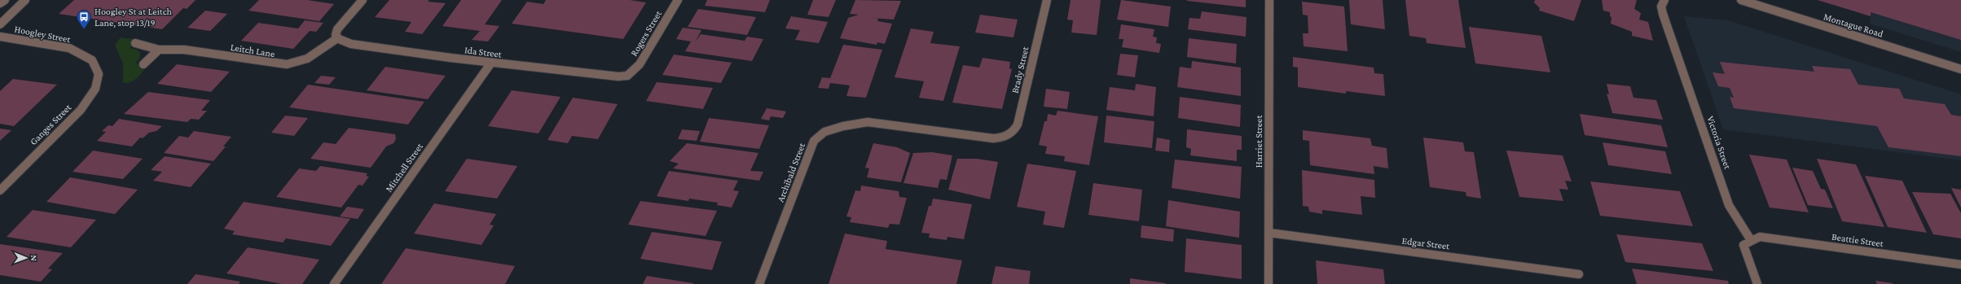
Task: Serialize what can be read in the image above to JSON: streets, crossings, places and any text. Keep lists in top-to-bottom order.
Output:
{
  "streets": {
    "street": [
      "Montague Road",
      "Rogers Street",
      "Hoogley Street",
      "Leitch Lane",
      "Ida Street",
      "Brady Street",
      "Ganges Street",
      "Harriet Street",
      "Victoria Street",
      "Mitchell Street",
      "Archibald Street",
      "Beattie Street",
      "Edgar Street"
    ]
  },
  "crossings": [
    ["Rogers Street", "Ida Street"],
    ["Hoogley Street", "Ganges Street"],
    ["Leitch Lane", "Ida Street"],
    ["Ida Street", "Mitchell Street"],
    ["Brady Street", "Archibald Street"],
    ["Harriet Street", "Edgar Street"],
    ["Victoria Street", "Beattie Street"]
  ],
  "places": {
    "bus stop": ["Hoogley St at Leitch Lane, stop 13/19"]
  },
  "north": "right"
}
